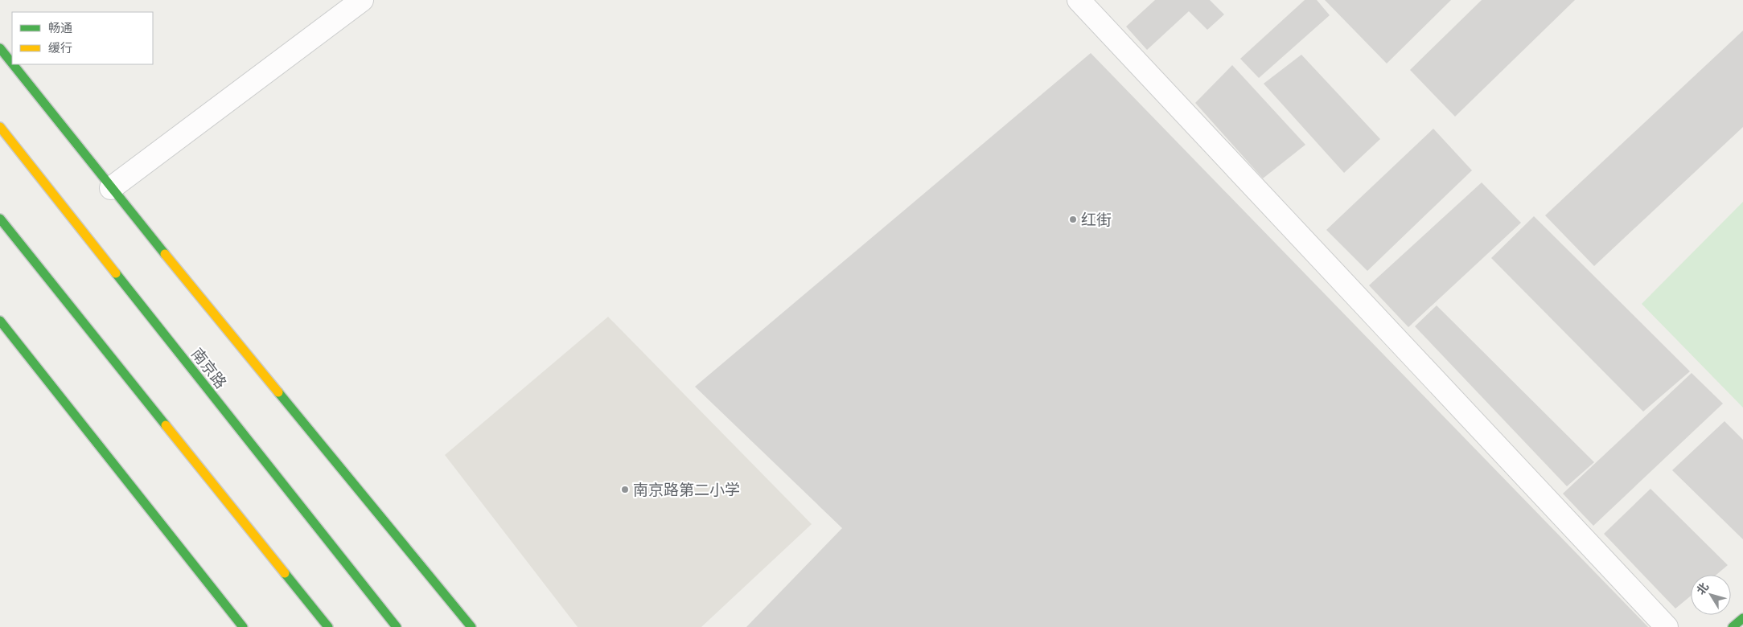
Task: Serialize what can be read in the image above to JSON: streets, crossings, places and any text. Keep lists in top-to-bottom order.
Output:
{
  "streets": {
    "main road": ["南京路"]
  },
  "places": ["红街", "南京路第二小学"],
  "legend": ["畅通", "缓行"],
  "north": "top left"
}
